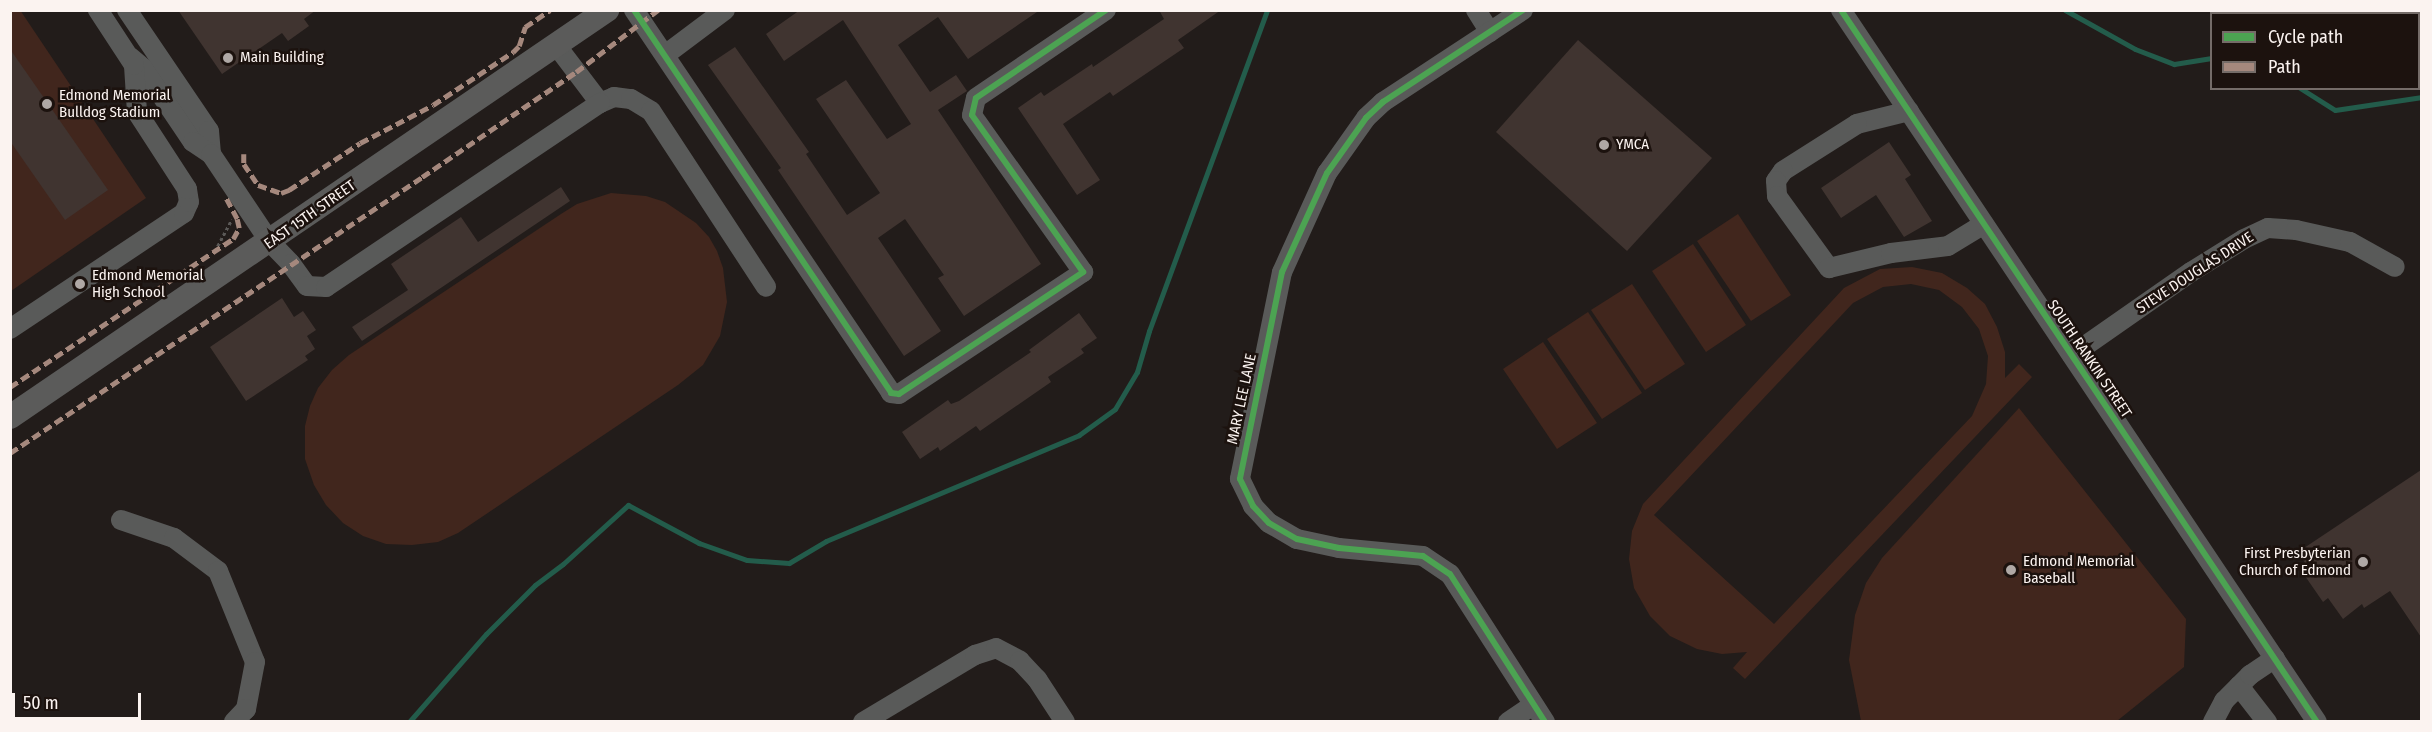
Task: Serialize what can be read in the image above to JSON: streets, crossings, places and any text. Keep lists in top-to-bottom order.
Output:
{
  "streets": {
    "main road": ["EAST 15TH STREET"],
    "street": ["STEVE DOUGLAS DRIVE", "SOUTH RANKIN STREET", "MARY LEE LANE"]
  },
  "crossings": [
    ["STEVE DOUGLAS DRIVE", "SOUTH RANKIN STREET"]
  ],
  "places": [
    "Main Building",
    "Edmond Memorial Bulldog Stadium",
    "YMCA",
    "Edmond Memorial High School",
    "First Presbyterian Church of Edmond",
    "Edmond Memorial Baseball"
  ],
  "legend": ["Cycle path", "Path"],
  "scale_bar": "50 m"
}
